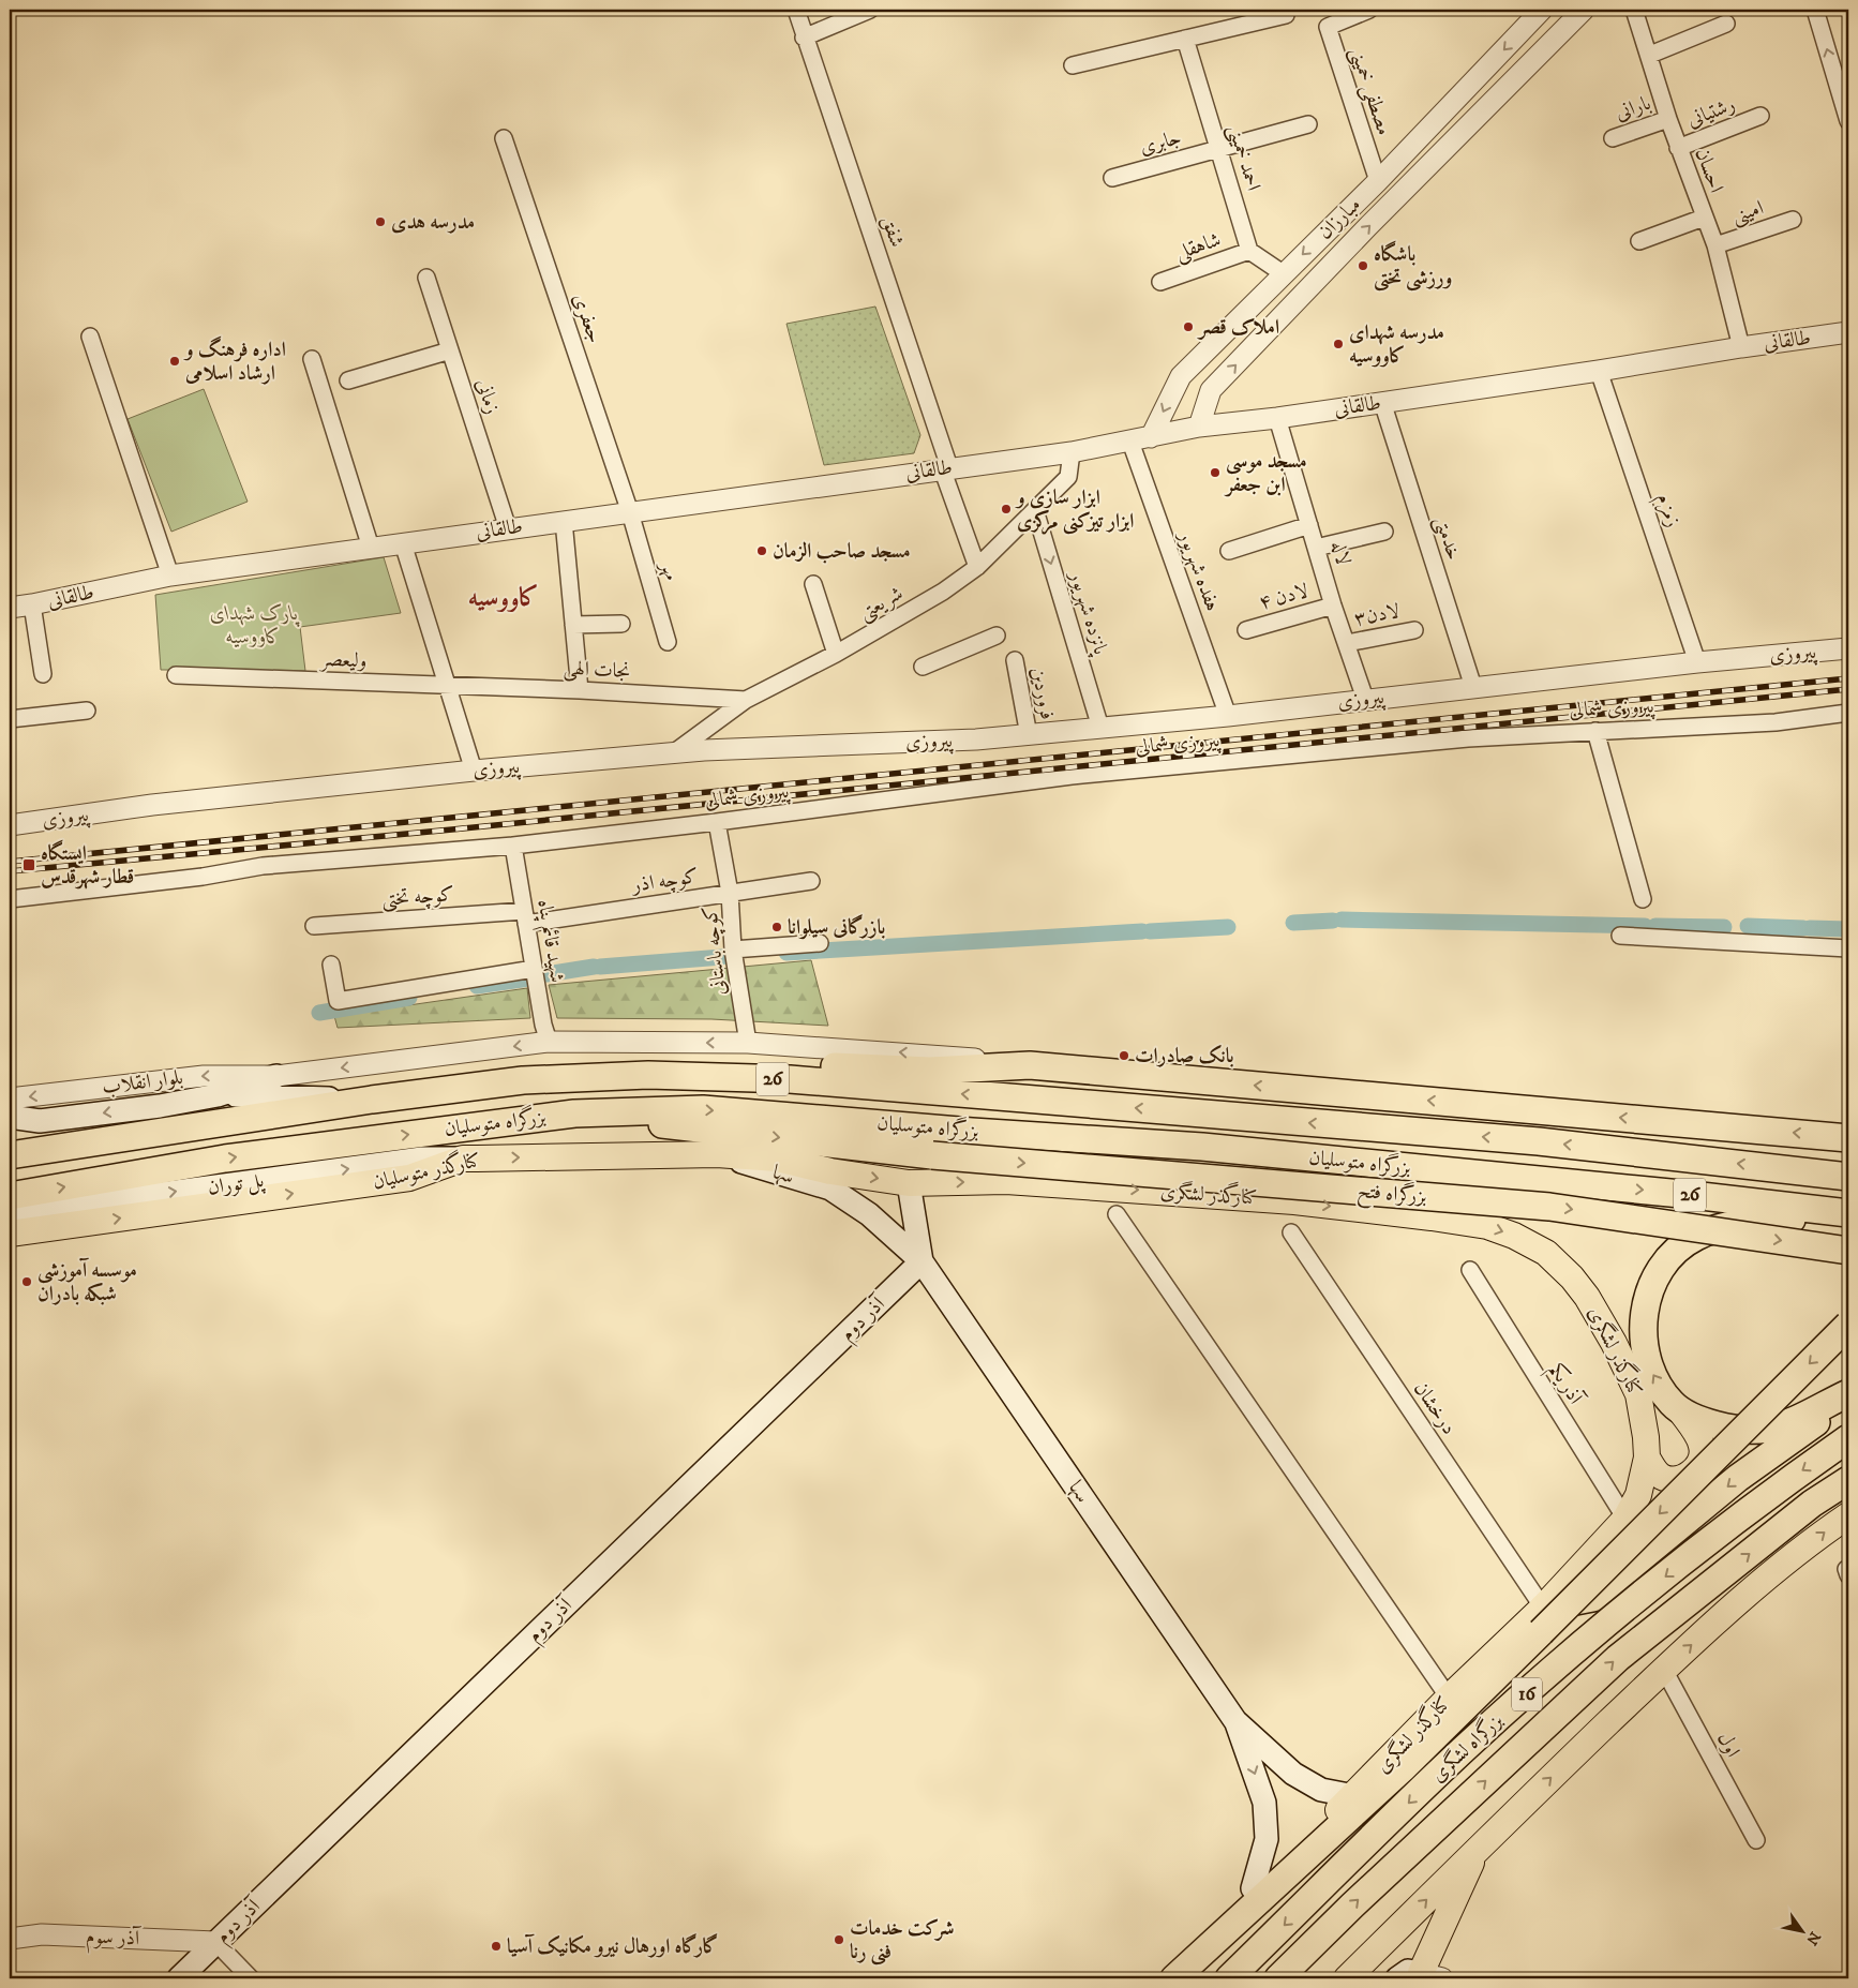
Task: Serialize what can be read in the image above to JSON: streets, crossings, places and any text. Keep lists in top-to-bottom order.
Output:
{
  "streets": {
    "highway": [
      "26",
      "بزرگراه متوسلیان",
      "بزرگراه فتح",
      "16",
      "بزرگراه لشگری"
    ],
    "main road": [
      "کنارگذر متوسلیان",
      "سها",
      "پل توران",
      "کنارگذر لشگری",
      "آذر دوم"
    ],
    "street": [
      "مصطفی خمینی",
      "بارانی",
      "رشتیانی",
      "جابری",
      "احمد خمینی",
      "احسان",
      "امینی",
      "مبارزان",
      "شفق",
      "شاهقلی",
      "جعفری",
      "طالقانی",
      "زمانی",
      "زمزم",
      "خدمتی",
      "لاله",
      "مهر",
      "هفده شهریور",
      "لادن ۴",
      "شریعتی",
      "پانزده شهریور",
      "لادن۳",
      "پیروزی",
      "ولیعصر",
      "نجات الهی",
      "فروردین",
      "پیروزی شمالی",
      "کوچه اذر",
      "کوچه تختی",
      "شهید قائم پناه",
      "کوچه باستانی",
      "بلوار انقلاب",
      "آذر یکم",
      "درخشان",
      "اول",
      "آذر سوم"
    ]
  },
  "crossings": [
    ["مصطفی خمینی", "مبارزان"],
    ["بارانی", "احسان"],
    ["رشتیانی", "احسان"],
    ["جابری", "احمد خمینی"],
    ["احمد خمینی", "شاهقلی"],
    ["احسان", "امینی"],
    ["احسان", "طالقانی"],
    ["مبارزان", "طالقانی"],
    ["شفق", "طالقانی"],
    ["شفق", "شریعتی"],
    ["جعفری", "طالقانی"],
    ["جعفری", "مهر"],
    ["طالقانی", "زمانی"],
    ["طالقانی", "زمزم"],
    ["طالقانی", "خدمتی"],
    ["طالقانی", "لاله"],
    ["طالقانی", "مهر"],
    ["طالقانی", "هفده شهریور"],
    ["طالقانی", "شریعتی"],
    ["زمزم", "پیروزی"],
    ["خدمتی", "پیروزی"],
    ["لاله", "لادن ۴"],
    ["لاله", "لادن۳"],
    ["لاله", "پیروزی"],
    ["هفده شهریور", "پیروزی"],
    ["شریعتی", "پانزده شهریور"],
    ["شریعتی", "پیروزی"],
    ["شریعتی", "نجات الهی"],
    ["پانزده شهریور", "پیروزی"],
    ["پیروزی", "فروردین"],
    ["ولیعصر", "نجات الهی"],
    ["پیروزی شمالی", "شهید قائم پناه"],
    ["پیروزی شمالی", "کوچه باستانی"],
    ["کوچه اذر", "کوچه تختی"],
    ["کوچه اذر", "شهید قائم پناه"],
    ["کوچه اذر", "کوچه باستانی"],
    ["کوچه تختی", "شهید قائم پناه"],
    ["شهید قائم پناه", "بلوار انقلاب"],
    ["کوچه باستانی", "بلوار انقلاب"],
    ["بزرگراه متوسلیان", "بزرگراه فتح"],
    ["کنارگذر متوسلیان", "سها"],
    ["کنارگذر متوسلیان", "پل توران"],
    ["کنارگذر متوسلیان", "کنارگذر لشگری"],
    ["سها", "کنارگذر لشگری"],
    ["سها", "آذر دوم"],
    ["کنارگذر لشگری", "آذر یکم"],
    ["کنارگذر لشگری", "درخشان"],
    ["آذر دوم", "آذر سوم"]
  ],
  "one_way": ["پانزده شهریور", "بلوار انقلاب", "کنارگذر لشگری"],
  "districts": ["کاووسیه"],
  "parks": ["پارک شهدای کاووسیه"],
  "places": {
    "other": [
      "مدرسه هدی",
      "باشگاه ورزشی تختی",
      "املاک قصر",
      "مدرسه شهدای کاووسیه",
      "اداره فرهنگ و ارشاد اسلامی",
      "مسجد موسی ابن جعفر",
      "ابزار سازی و ابزار تیزکنی مرکزی",
      "مسجد صاحب الزمان",
      "بازرگانی سیلوانا",
      "بانک صادرات",
      "موسسه آموزشی شبکه بادران",
      "شرکت خدمات فنی رنا",
      "گارگاه اورهال نیرو مکانیک آسیا"
    ],
    "transit": ["ایستگاه قطار شهرقدس"]
  },
  "north": "bottom right"
}
